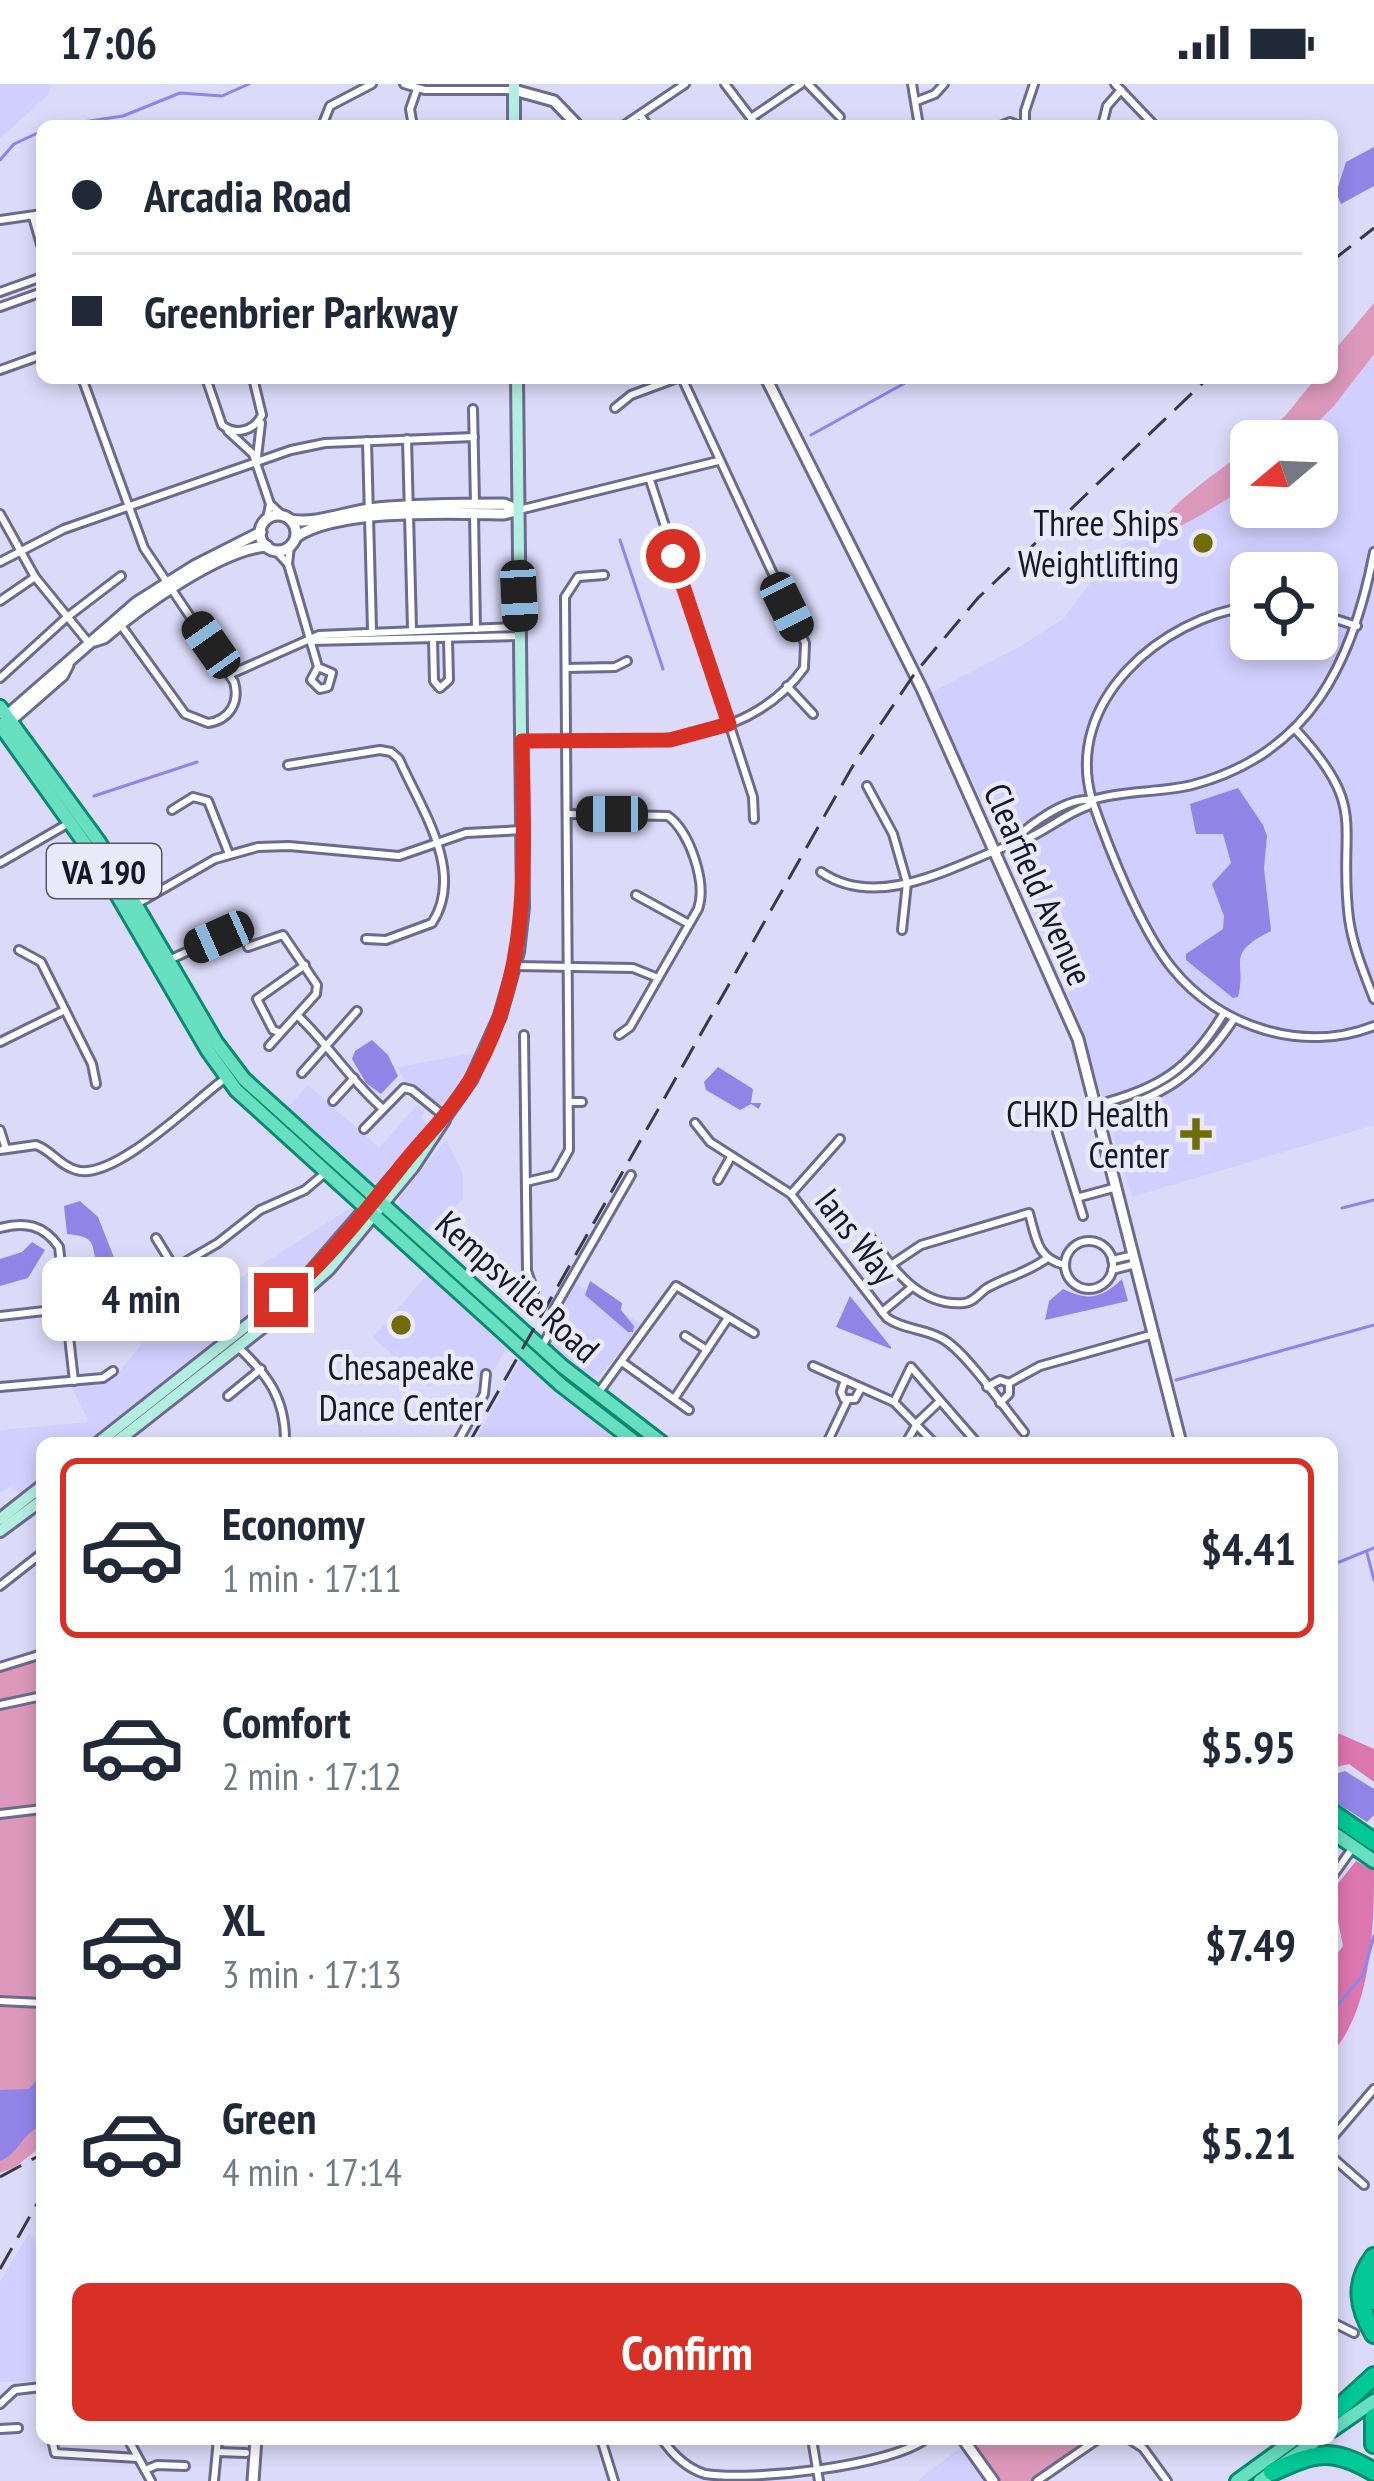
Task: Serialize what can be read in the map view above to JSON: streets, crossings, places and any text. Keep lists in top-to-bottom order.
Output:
{
  "streets": {
    "main road": ["VA 190", "Kempsville Road"],
    "street": ["Clearfield Avenue", "Ians Way"]
  },
  "places": {
    "other": ["Three Ships Weightlifting", "Chesapeake Dance Center"],
    "health": ["CHKD Health Center"]
  },
  "north": "left",
  "page": {
    "status": "17:06",
    "banner": ["Arcadia Road", "Greenbrier Parkway"],
    "bubble": "4 min",
    "list": [
      {
        "name": "Economy",
        "note": "1 min · 17:11",
        "value": "$4.41"
      },
      {
        "name": "Comfort",
        "note": "2 min · 17:12",
        "value": "$5.95"
      },
      {
        "name": "XL",
        "note": "3 min · 17:13",
        "value": "$7.49"
      },
      {
        "name": "Green",
        "note": "4 min · 17:14",
        "value": "$5.21"
      }
    ],
    "buttons": "Confirm"
  }
}
